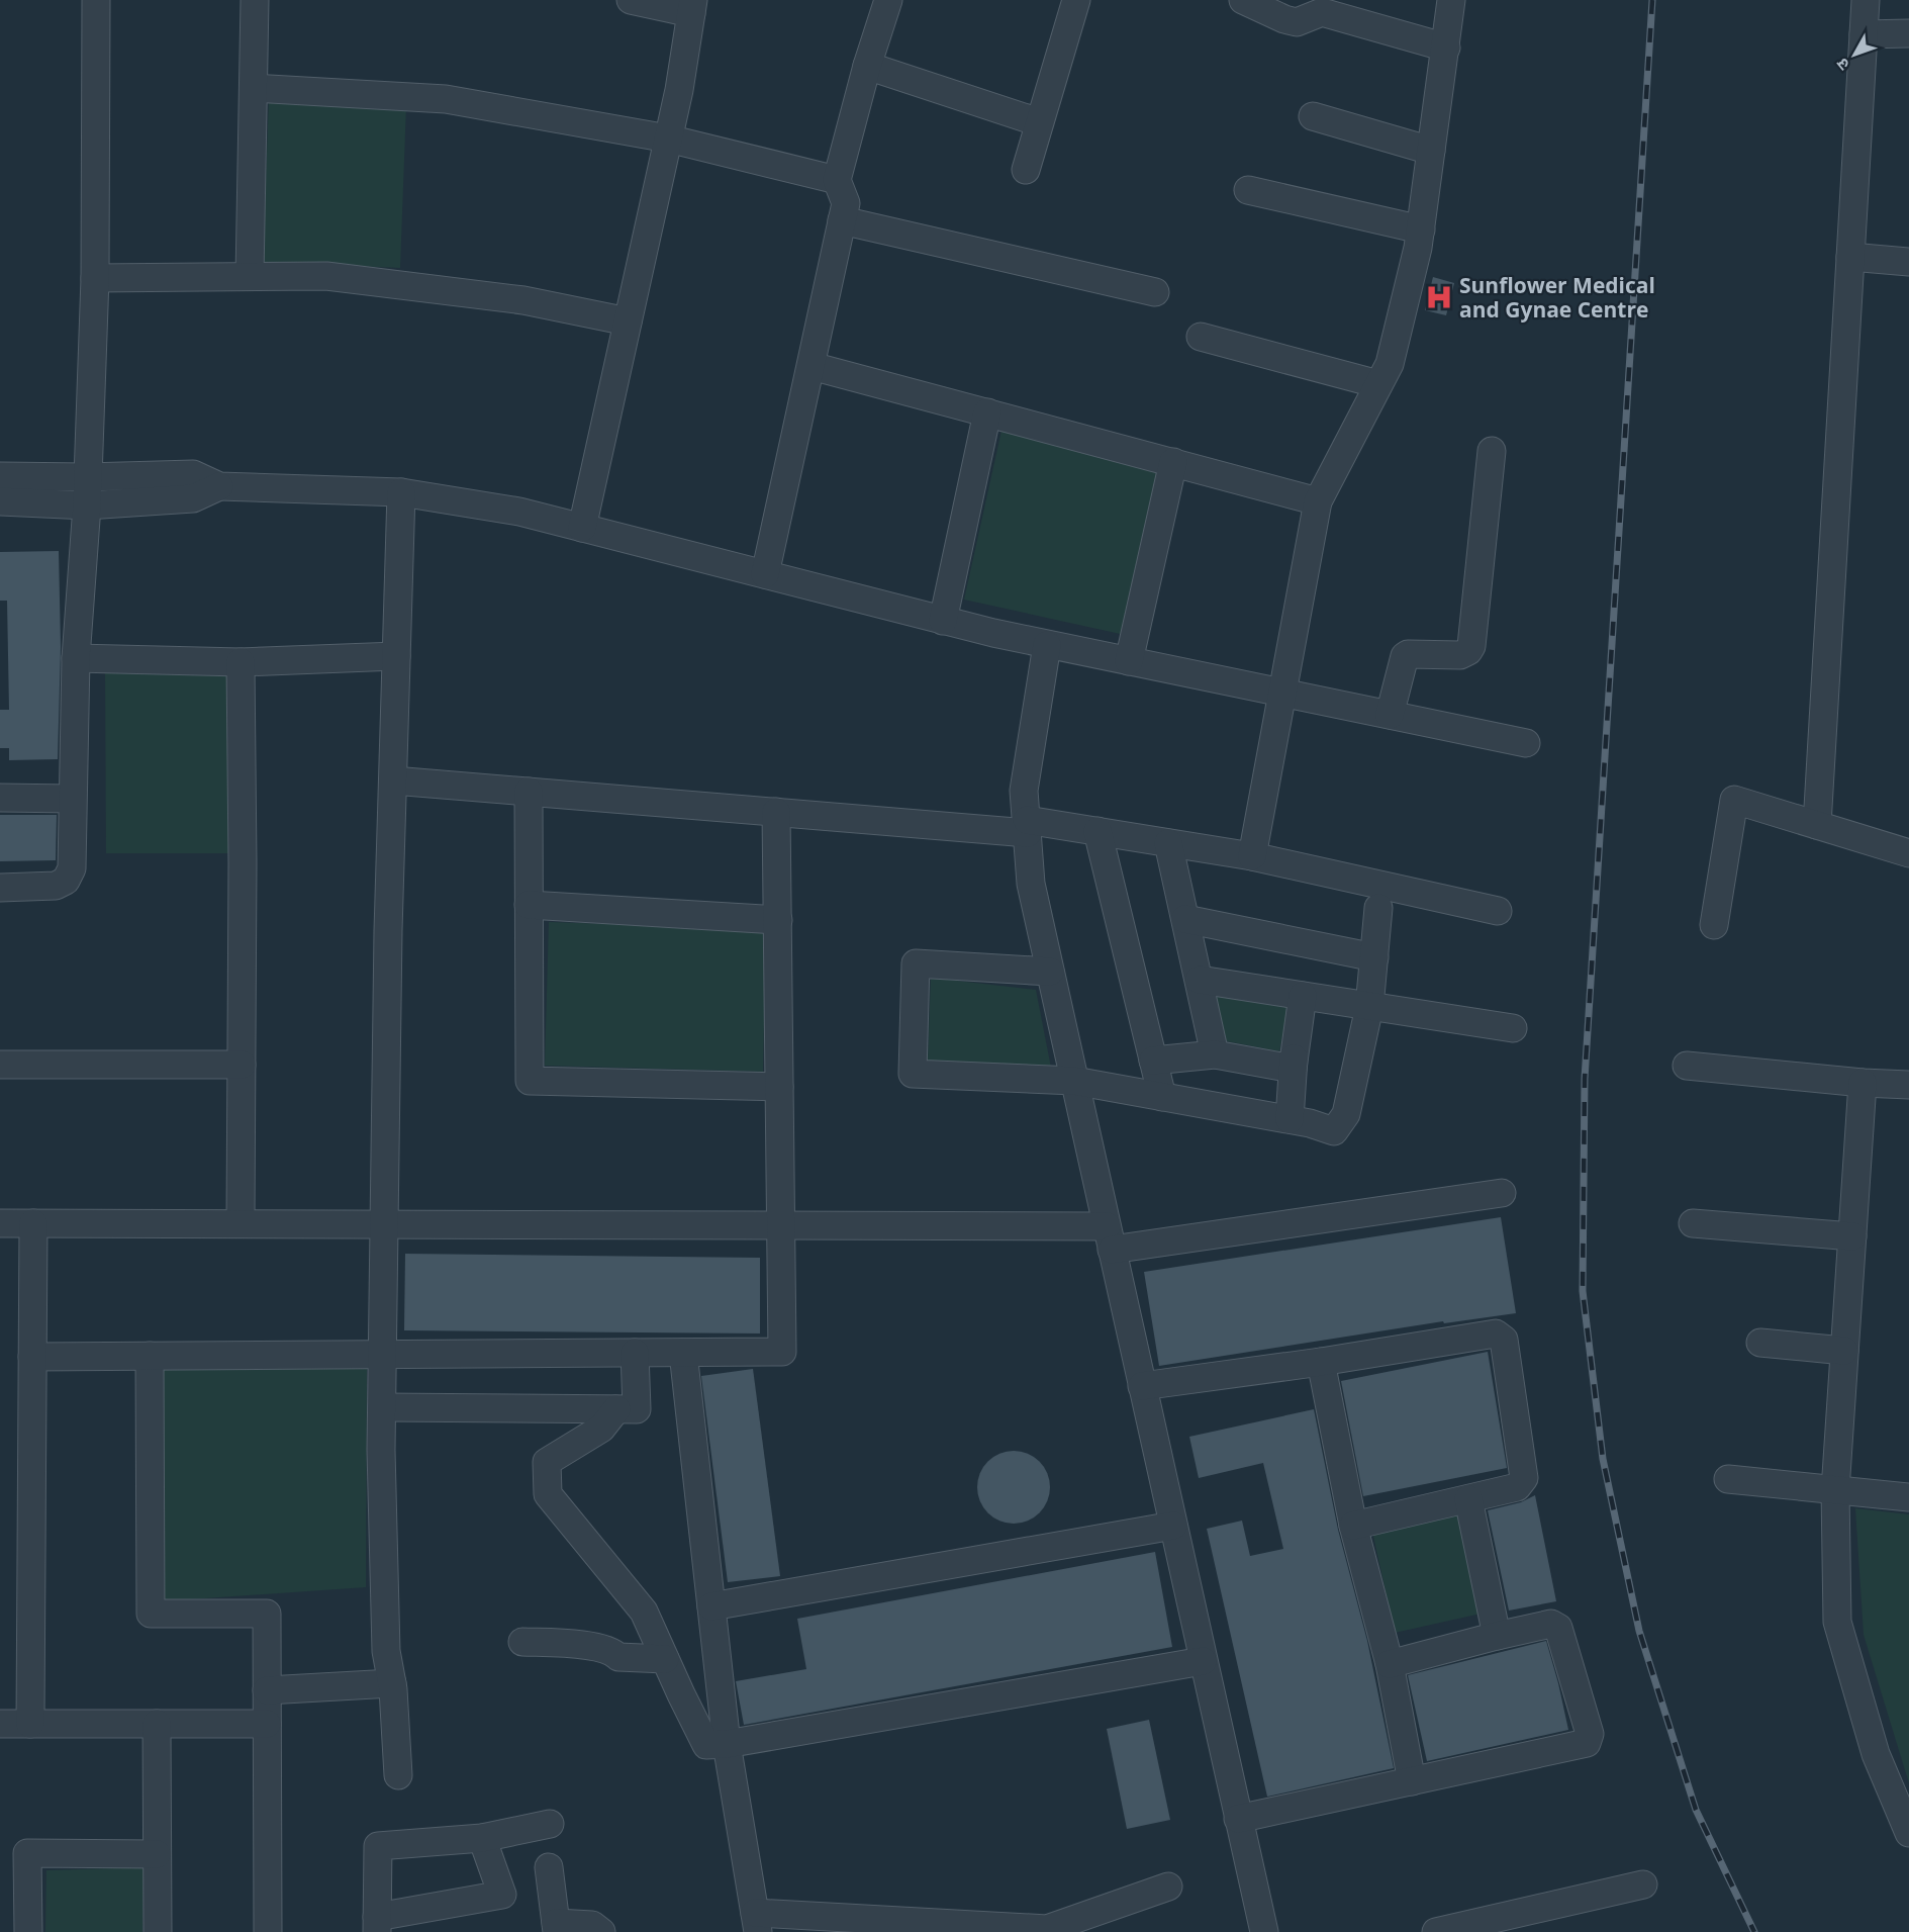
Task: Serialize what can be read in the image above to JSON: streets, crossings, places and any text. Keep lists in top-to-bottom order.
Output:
{
  "places": {
    "hospital": ["Sunflower Medical and Gynae Centre"]
  },
  "north": "bottom left"
}
